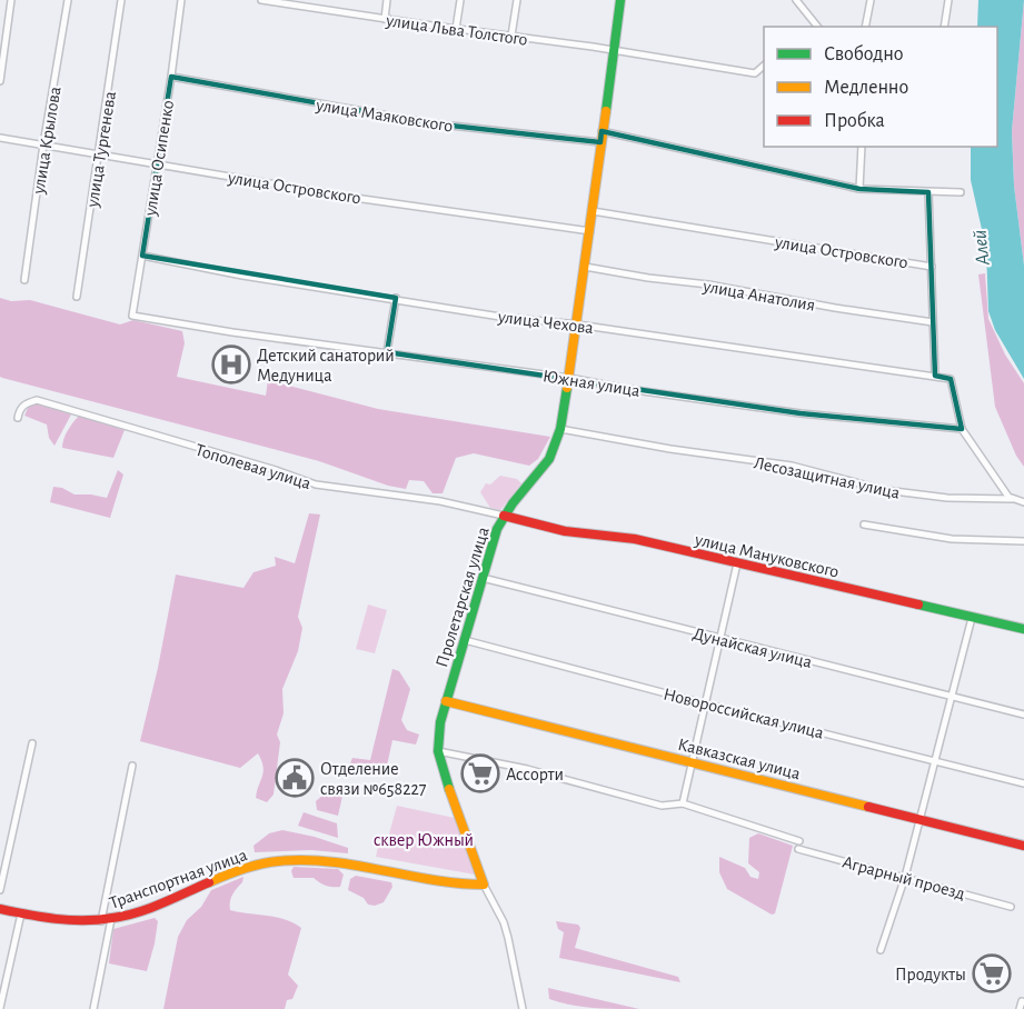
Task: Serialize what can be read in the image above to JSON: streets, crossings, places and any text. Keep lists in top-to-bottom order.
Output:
{
  "streets": {
    "street": [
      "улица Льва Толстого",
      "улица Маяковского",
      "улица Крылова",
      "улица Тургенева",
      "улица Осипенко",
      "улица Островского",
      "улица Анатолия",
      "улица Чехова",
      "Южная улица",
      "Тополевая улица",
      "Лесозащитная улица",
      "улица Мануковского",
      "Пролетарская улица",
      "Дунайская улица",
      "Новороссийская улица",
      "Кавказская улица",
      "Аграрный проезд",
      "Транспортная улица"
    ]
  },
  "crossings": [
    ["улица Льва Толстого", "Пролетарская улица"],
    ["улица Маяковского", "улица Осипенко"],
    ["улица Маяковского", "Пролетарская улица"],
    ["улица Крылова", "улица Островского"],
    ["улица Тургенева", "улица Островского"],
    ["улица Осипенко", "улица Островского"],
    ["улица Осипенко", "улица Чехова"],
    ["улица Осипенко", "Южная улица"],
    ["улица Островского", "Пролетарская улица"],
    ["улица Анатолия", "Пролетарская улица"],
    ["улица Чехова", "Южная улица"],
    ["улица Чехова", "Пролетарская улица"],
    ["Южная улица", "Пролетарская улица"],
    ["Тополевая улица", "улица Мануковского"],
    ["Тополевая улица", "Пролетарская улица"],
    ["Лесозащитная улица", "Пролетарская улица"],
    ["улица Мануковского", "Пролетарская улица"],
    ["Пролетарская улица", "Дунайская улица"],
    ["Пролетарская улица", "Новороссийская улица"],
    ["Пролетарская улица", "Кавказская улица"],
    ["Пролетарская улица", "Аграрный проезд"],
    ["Пролетарская улица", "Транспортная улица"]
  ],
  "water": ["Алей"],
  "parks": ["сквер Южный"],
  "places": {
    "hospital": ["Детский санаторий Медуница"],
    "supermarket": ["Ассорти", "Продукты"],
    "public building": ["Отделение связи №658227"]
  },
  "legend": ["Свободно", "Медленно", "Пробка"]
}
